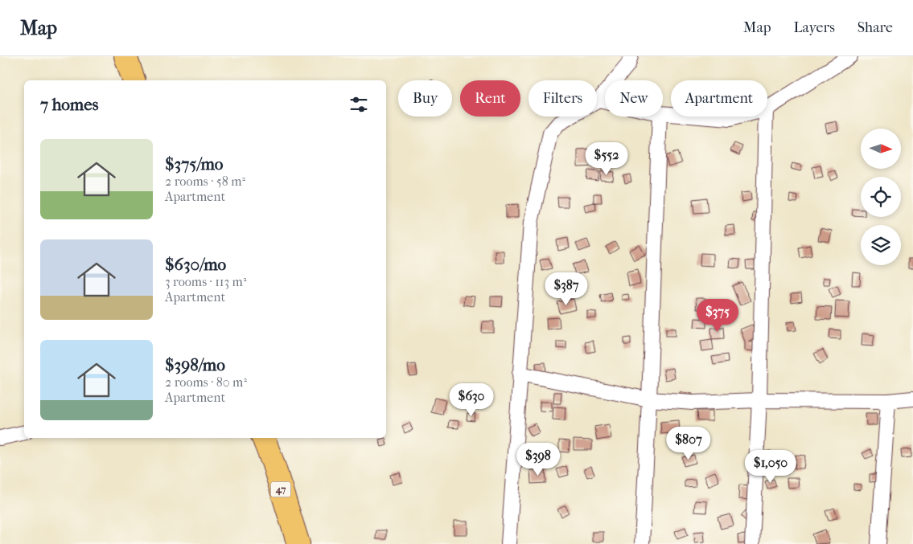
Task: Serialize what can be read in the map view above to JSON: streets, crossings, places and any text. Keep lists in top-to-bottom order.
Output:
{
  "streets": {
    "main road": ["47"]
  },
  "north": "right",
  "page": {
    "header": "Map",
    "nav": ["Map", "Layers", "Share"],
    "chip": [
      "Buy",
      "Rent",
      "Filters",
      "New",
      "Apartment"
    ],
    "heading": "7 homes",
    "list": [
      {
        "name": "$375/mo",
        "note": "2 rooms · 58 m² · Apartment"
      },
      {
        "name": "$630/mo",
        "note": "3 rooms · 113 m² · Apartment"
      },
      {
        "name": "$398/mo",
        "note": "2 rooms · 80 m² · Apartment"
      }
    ],
    "price": [
      "$552",
      "$387",
      "$375",
      "$630",
      "$807",
      "$398",
      "$1,050"
    ]
  }
}
